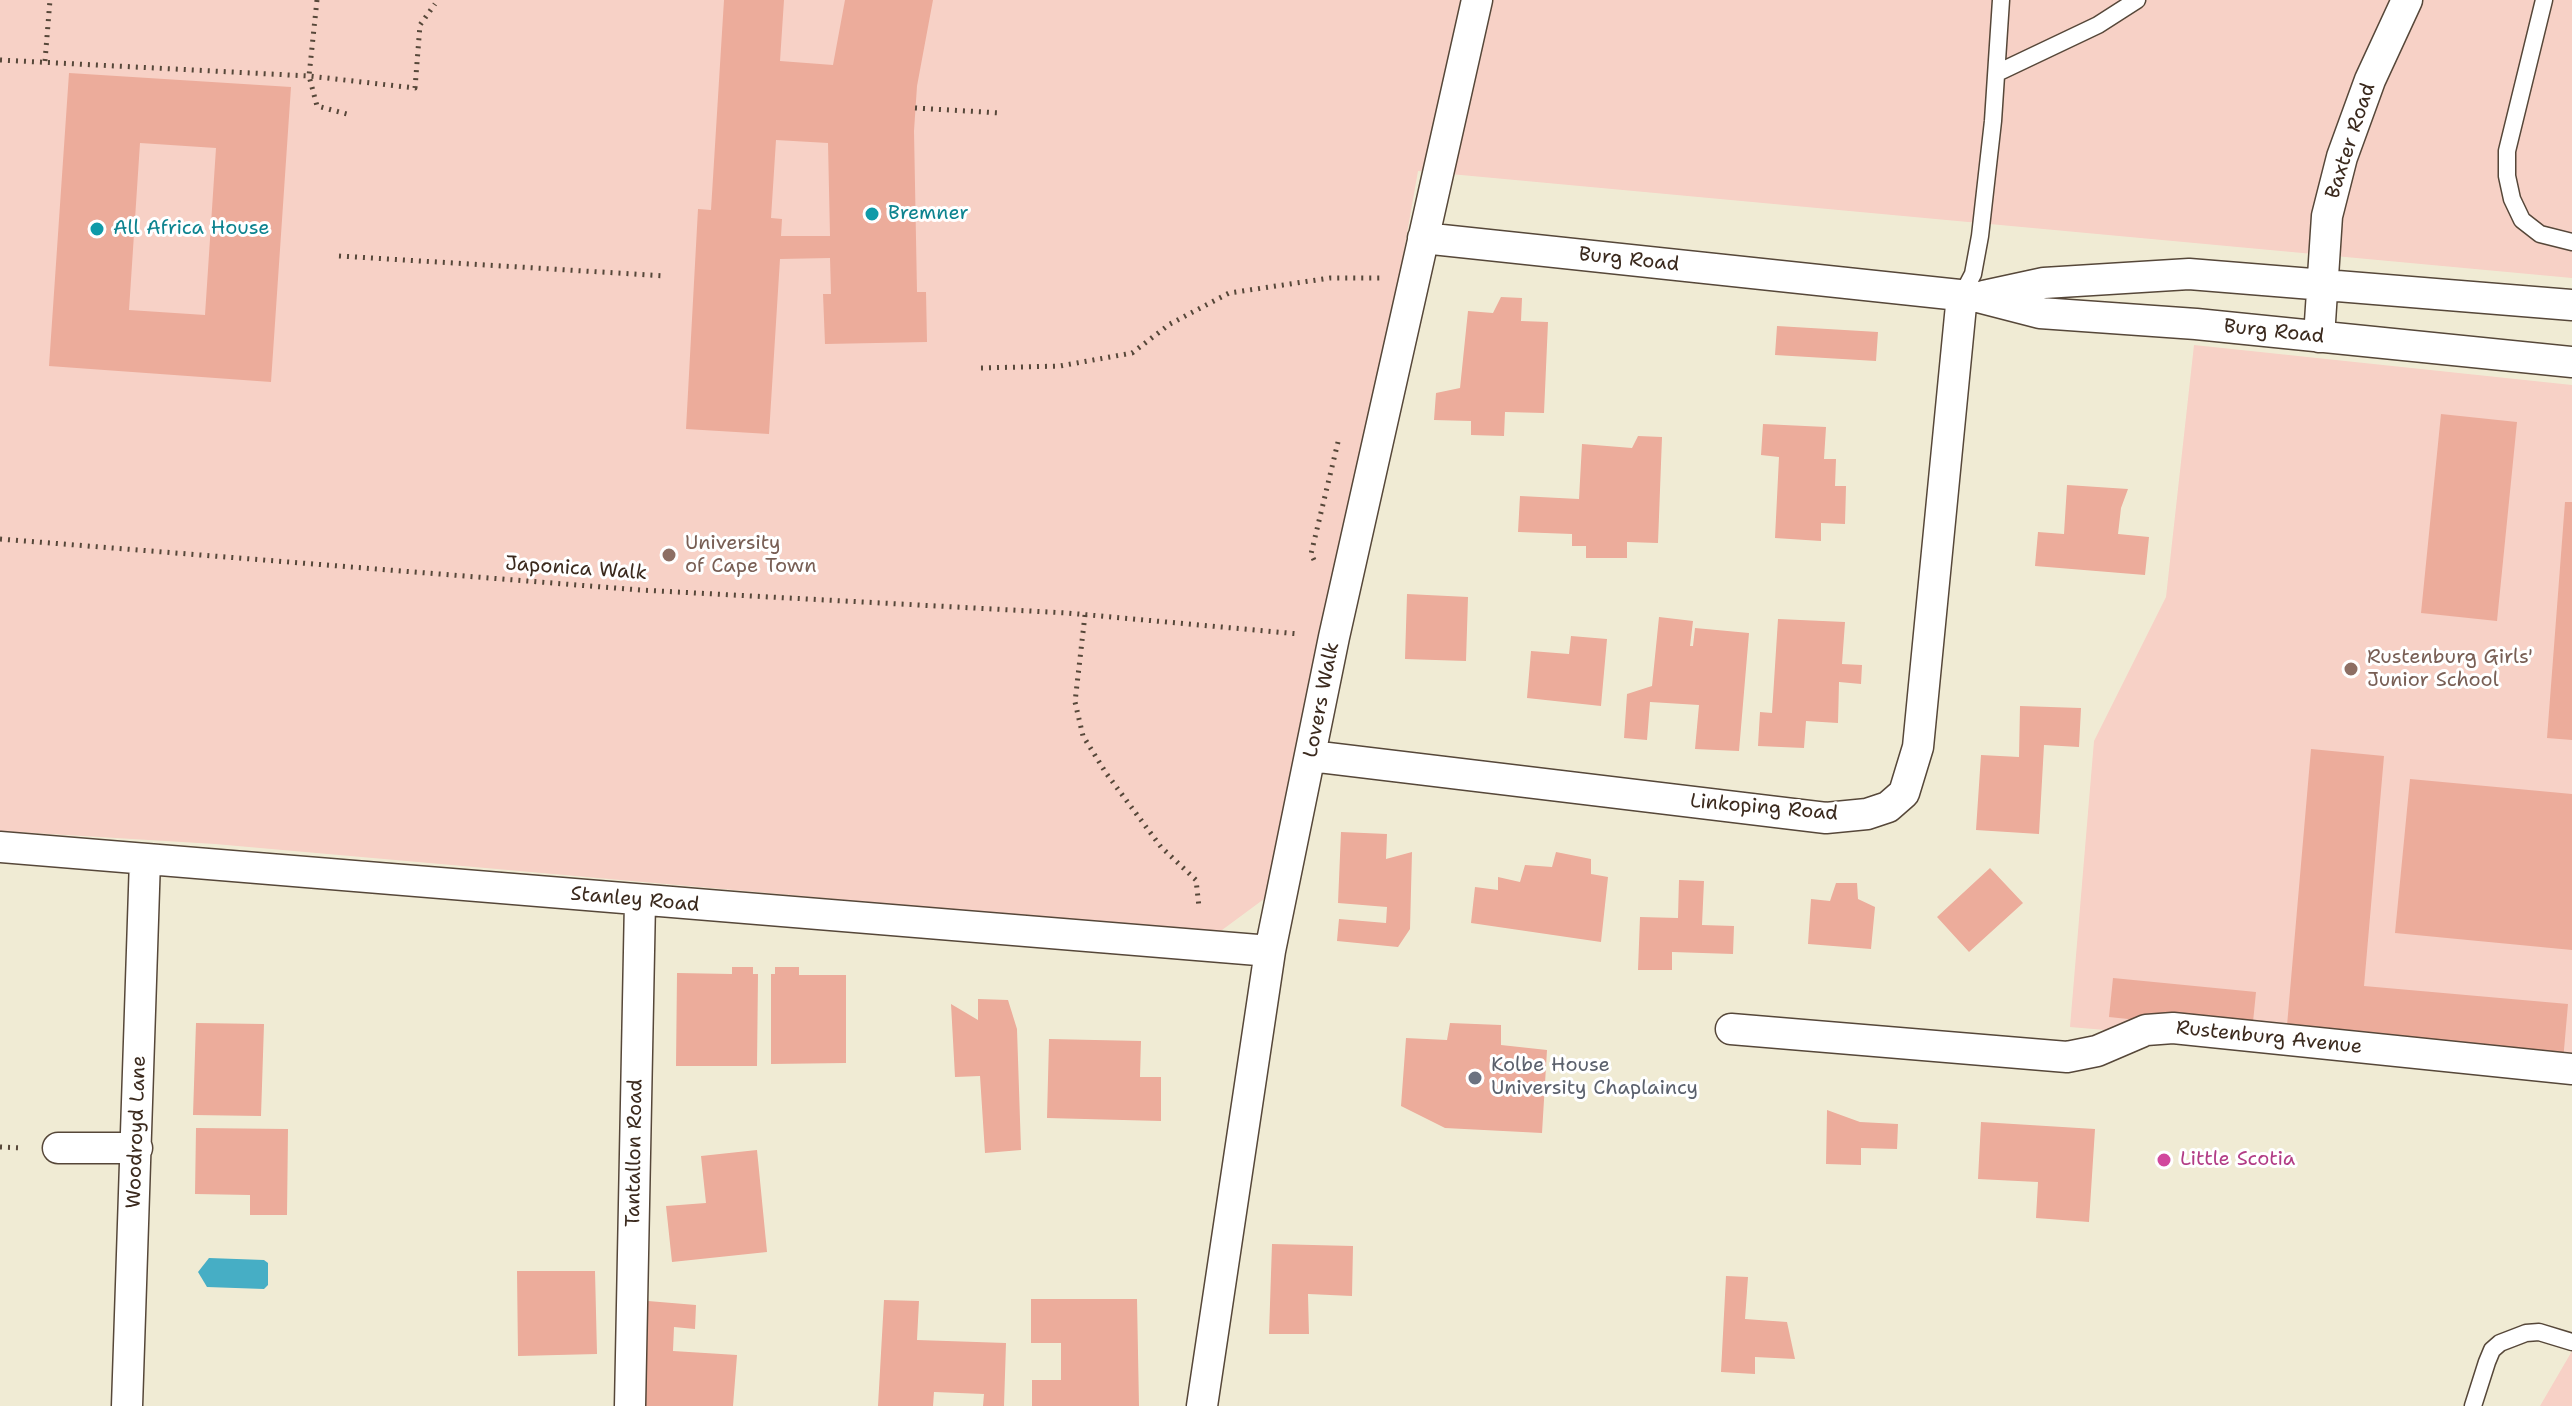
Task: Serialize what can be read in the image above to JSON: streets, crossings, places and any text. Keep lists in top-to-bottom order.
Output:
{
  "streets": {
    "street": [
      "Baxter Road",
      "Burg Road",
      "Lovers Walk",
      "Linkoping Road",
      "Stanley Road",
      "Rustenburg Avenue",
      "Woodroyd Lane",
      "Tantallon Road"
    ],
    "path": ["Japonica Walk"]
  },
  "crossings": [
    ["Baxter Road", "Burg Road"],
    ["Burg Road", "Lovers Walk"],
    ["Burg Road", "Linkoping Road"],
    ["Lovers Walk", "Linkoping Road"],
    ["Lovers Walk", "Stanley Road"],
    ["Stanley Road", "Woodroyd Lane"],
    ["Stanley Road", "Tantallon Road"]
  ],
  "places": [
    "Bremner",
    "All Africa House",
    "University of Cape Town",
    "Rustenburg Girls' Junior School",
    "Kolbe House University Chaplaincy",
    "Little Scotia"
  ]
}
